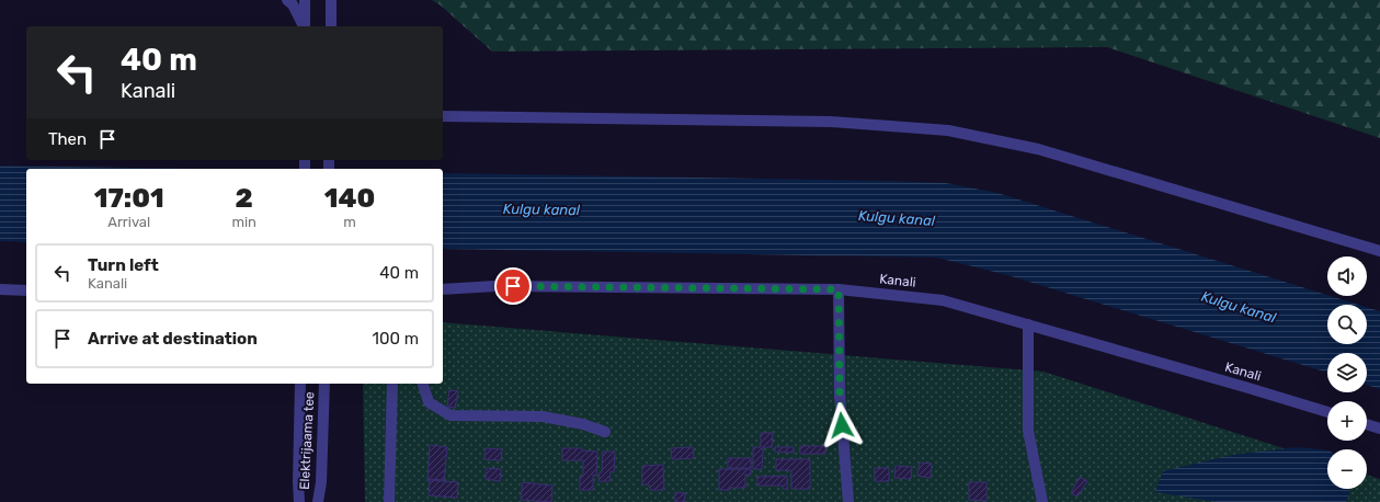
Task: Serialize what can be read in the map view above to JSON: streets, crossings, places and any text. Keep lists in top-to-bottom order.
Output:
{
  "streets": {
    "street": ["Kanali", "Elektrijaama tee"]
  },
  "water": ["Kulgu kanal"],
  "page": {
    "turn": ["40 m", "Kanali"],
    "then": "Then",
    "eta": [
      "17:01",
      "Arrival",
      "2",
      "min",
      "140",
      "m"
    ],
    "list": [
      {
        "name": "Turn left",
        "note": "Kanali",
        "value": "40 m"
      },
      {
        "name": "Arrive at destination",
        "value": "100 m"
      }
    ],
    "map_buttons": ["+", "−"]
  }
}
